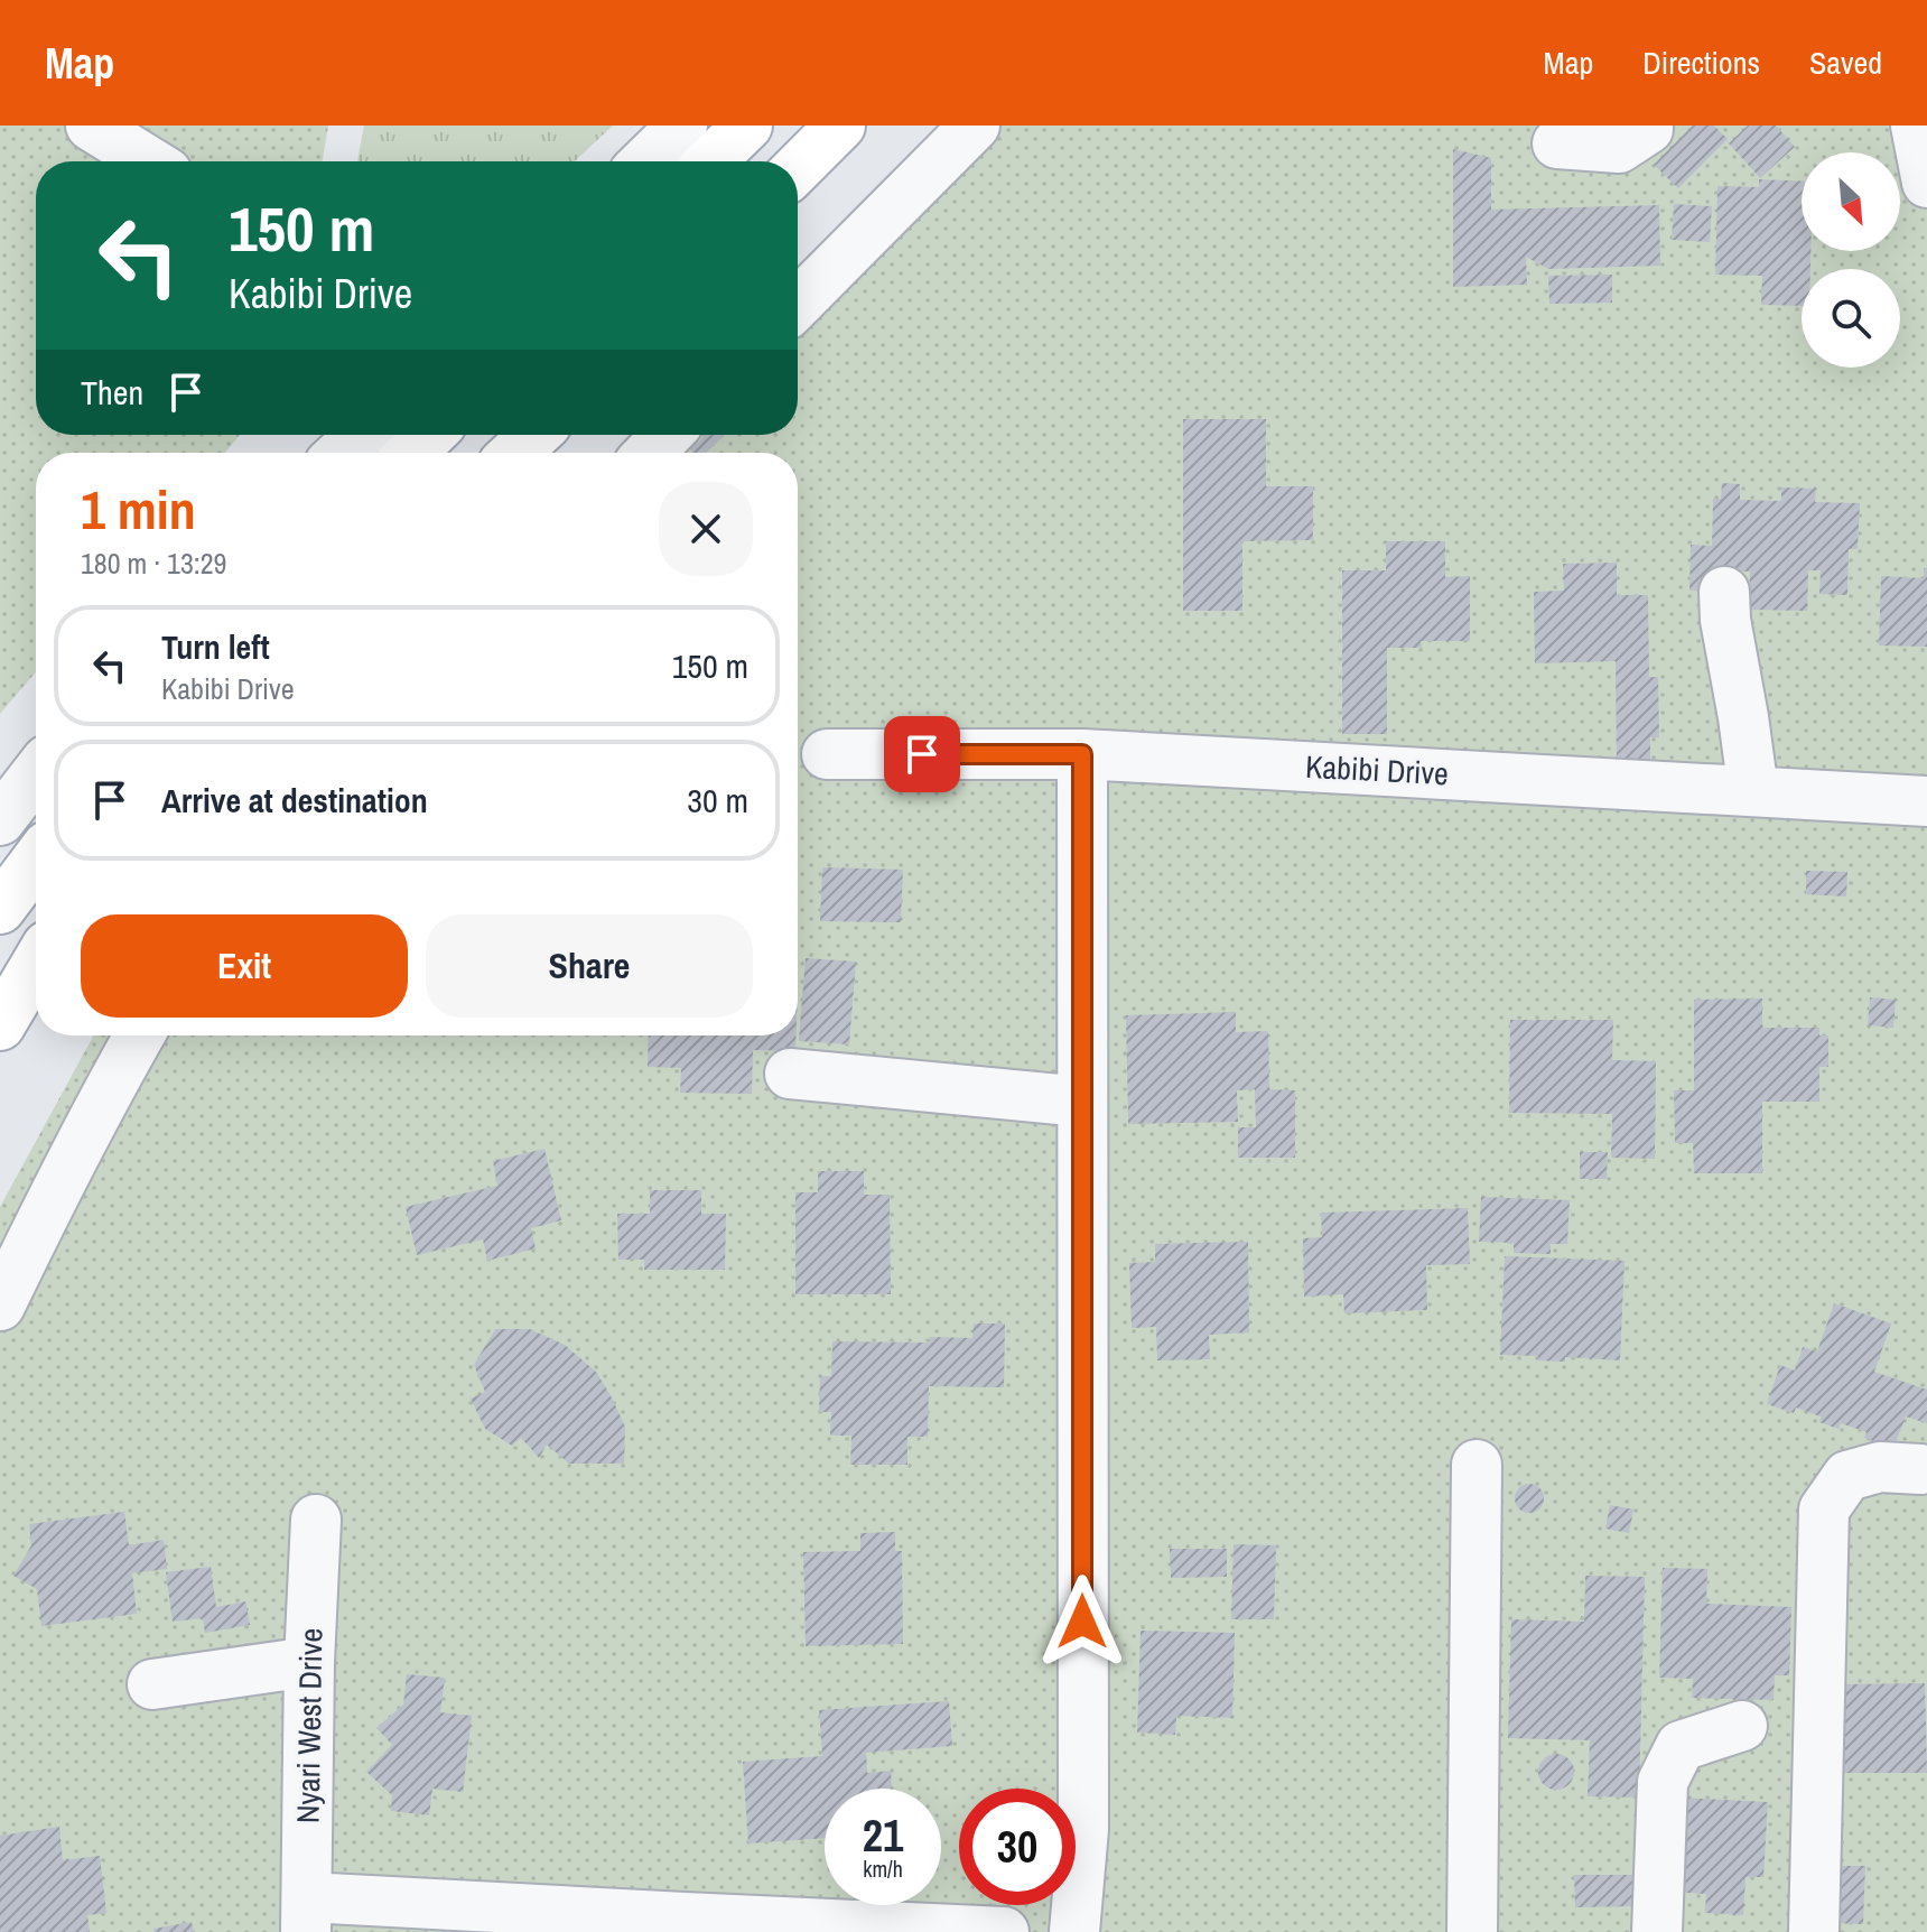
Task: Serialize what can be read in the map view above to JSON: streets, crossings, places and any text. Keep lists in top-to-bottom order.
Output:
{
  "streets": {
    "street": ["Kabibi Drive", "Nyari West Drive"]
  },
  "north": "bottom right",
  "page": {
    "header": "Map",
    "nav": ["Map", "Directions", "Saved"],
    "turn": ["150 m", "Kabibi Drive"],
    "then": "Then",
    "heading": ["1 min", "180 m · 13:29"],
    "list": [
      {
        "name": "Turn left",
        "note": "Kabibi Drive",
        "value": "150 m"
      },
      {
        "name": "Arrive at destination",
        "value": "30 m"
      }
    ],
    "buttons": ["Exit", "Share"],
    "speed": "21 km/h",
    "limit": "30"
  }
}
